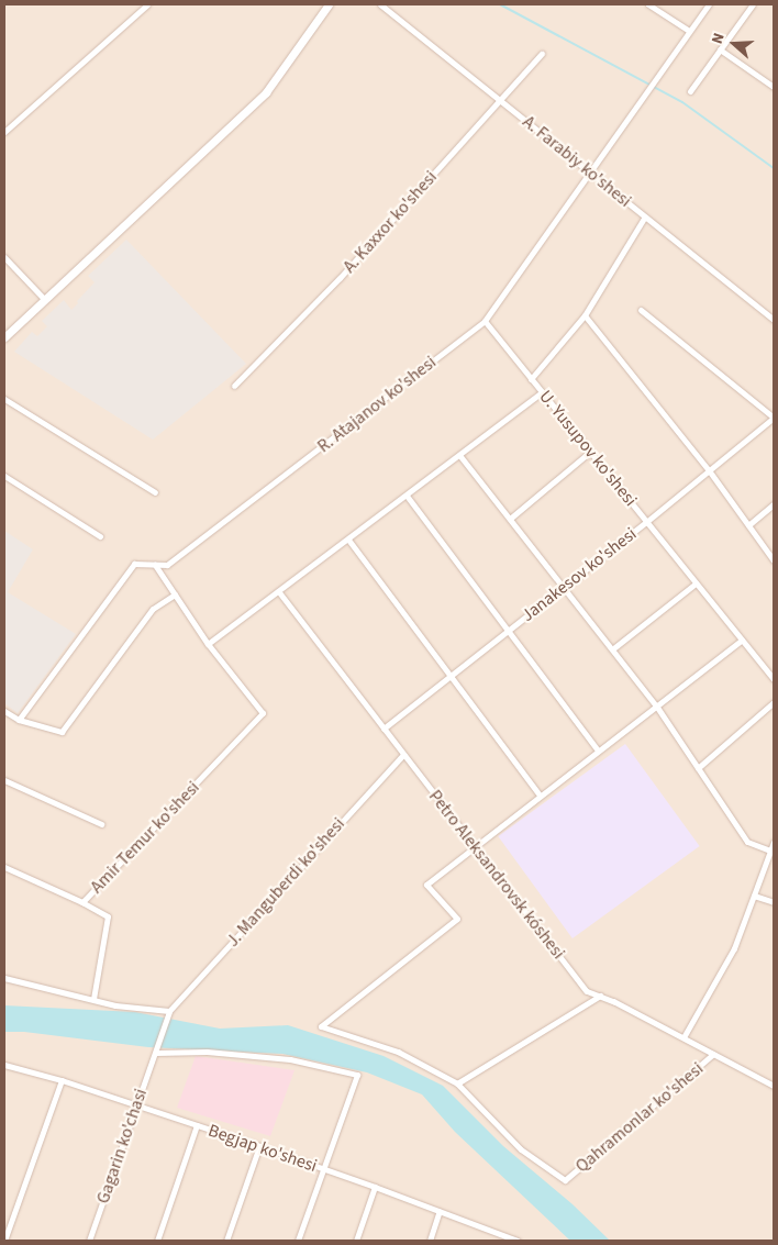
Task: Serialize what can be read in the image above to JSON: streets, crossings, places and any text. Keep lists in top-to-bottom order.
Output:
{
  "streets": {
    "street": [
      "A. Farabiy ko'shesi",
      "A. Kaxxor ko'shesi",
      "R. Atajanov ko'shesi",
      "U. Yusupov ko'shesi",
      "Janakesov ko'shesi",
      "Amir Temur ko'shesi",
      "Petro Aleksandrovsk kóshesi",
      "J. Manguberdi ko'shesi",
      "Qahramonlar ko'shesi",
      "Gagarin ko'chasi",
      "Begjap ko'shesi"
    ]
  },
  "crossings": [
    ["A. Farabiy ko'shesi", "A. Kaxxor ko'shesi"],
    ["A. Farabiy ko'shesi", "R. Atajanov ko'shesi"],
    ["R. Atajanov ko'shesi", "U. Yusupov ko'shesi"],
    ["U. Yusupov ko'shesi", "Janakesov ko'shesi"],
    ["Janakesov ko'shesi", "Petro Aleksandrovsk kóshesi"],
    ["Petro Aleksandrovsk kóshesi", "J. Manguberdi ko'shesi"],
    ["Petro Aleksandrovsk kóshesi", "Qahramonlar ko'shesi"],
    ["J. Manguberdi ko'shesi", "Gagarin ko'chasi"],
    ["Gagarin ko'chasi", "Begjap ko'shesi"]
  ],
  "north": "left"
}
